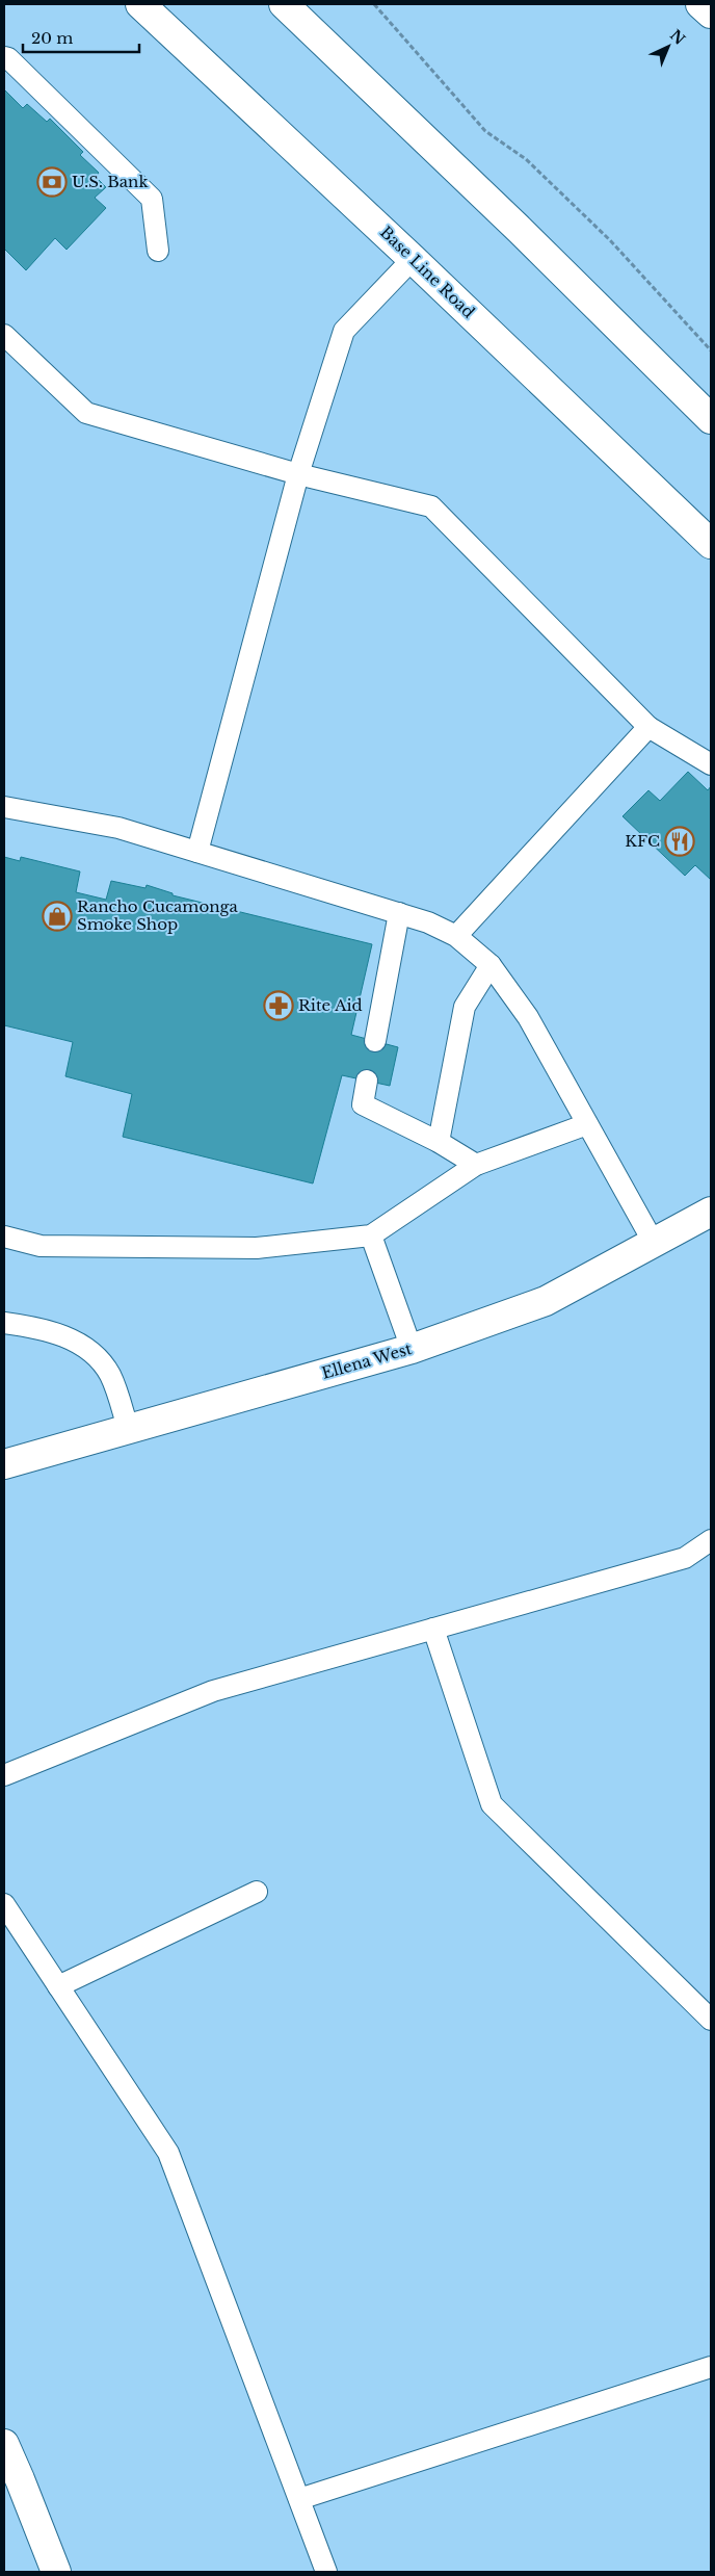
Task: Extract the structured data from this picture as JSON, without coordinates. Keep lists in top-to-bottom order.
{
  "streets": {
    "main road": ["Base Line Road", "Ellena West"]
  },
  "places": {
    "bank": ["U.S. Bank"],
    "restaurant": ["KFC"],
    "shop": ["Rancho Cucamonga Smoke Shop"],
    "pharmacy": ["Rite Aid"]
  },
  "scale_bar": "20 m",
  "north": "top right"
}
